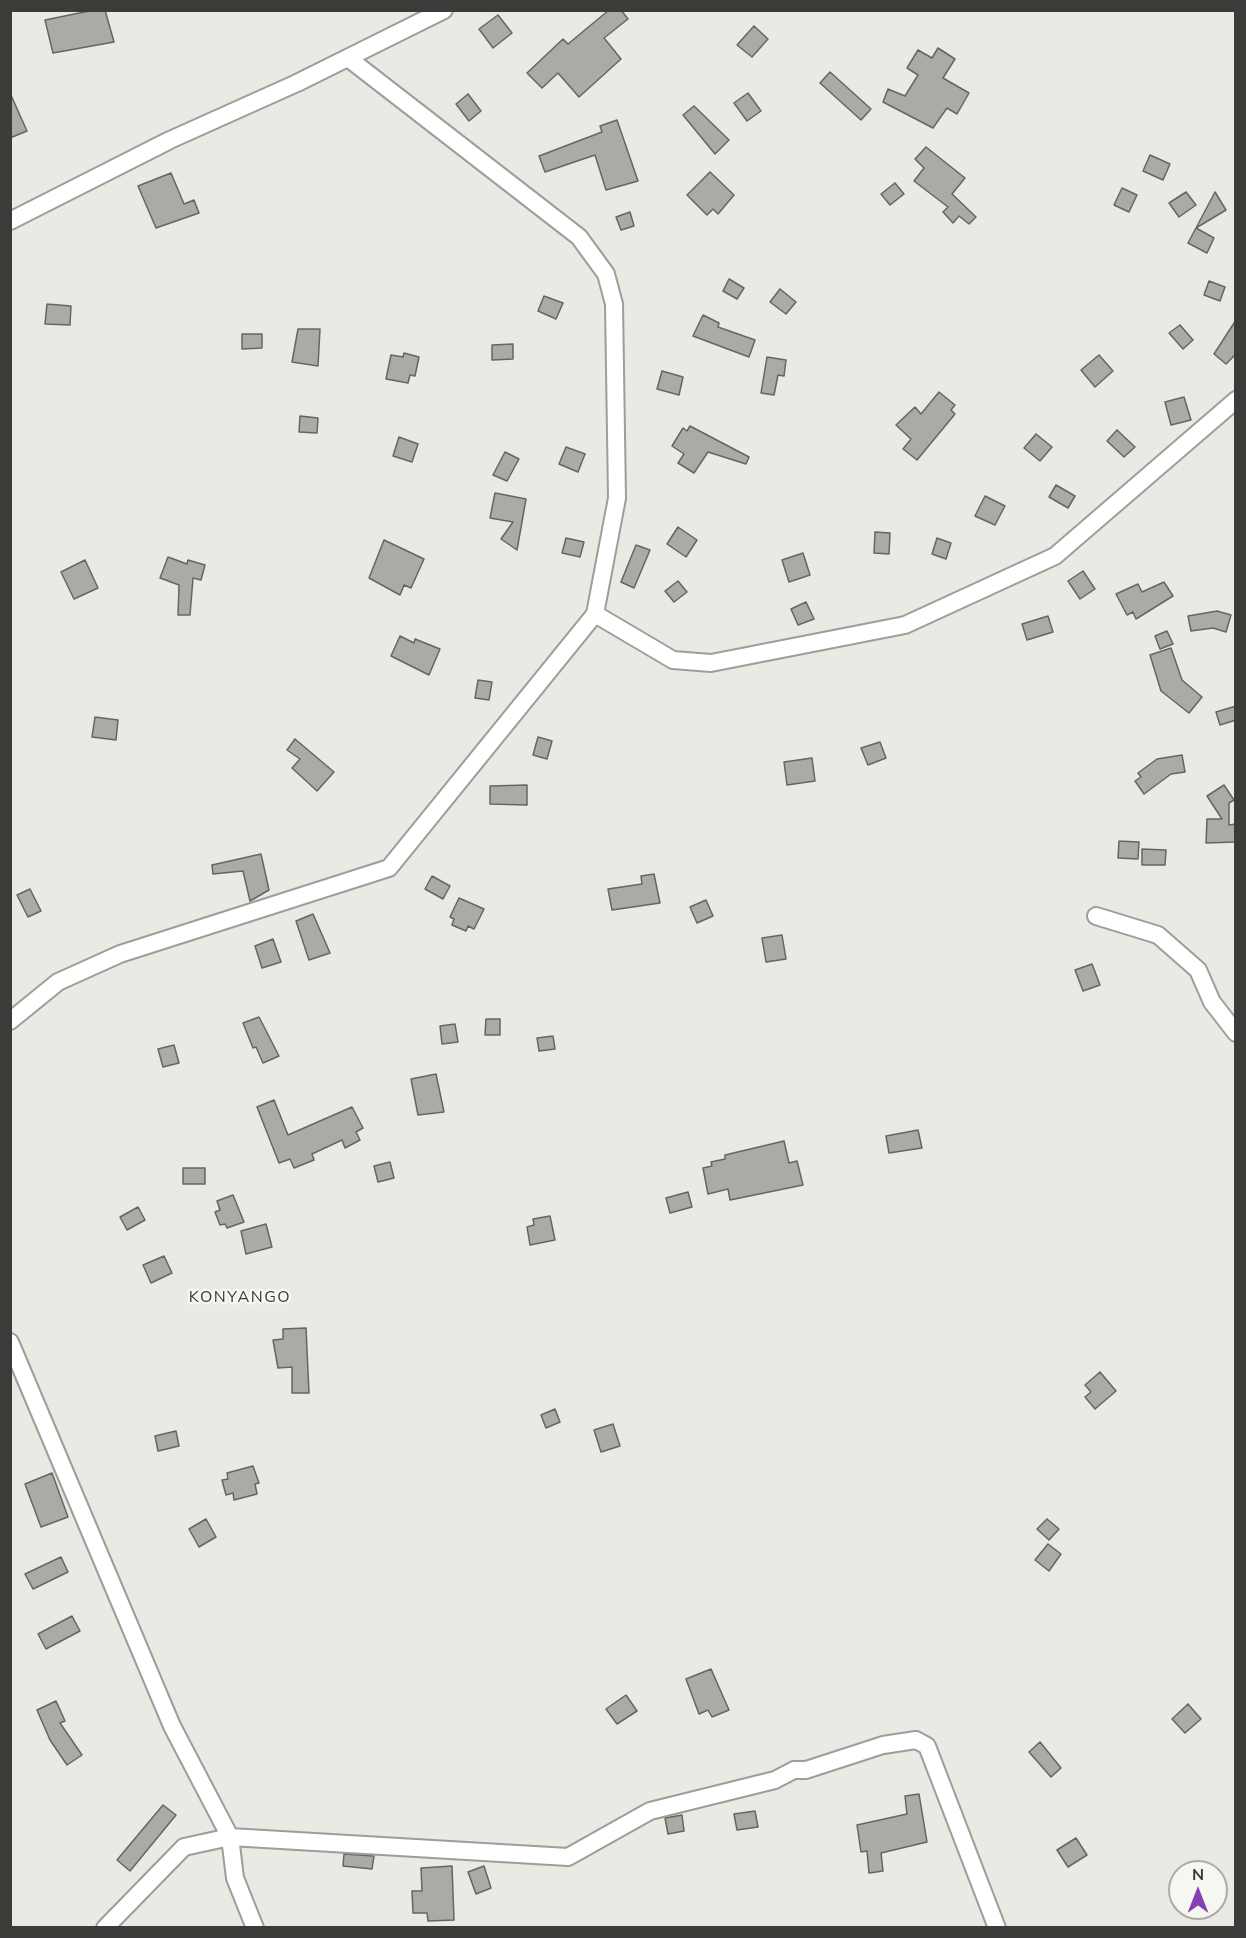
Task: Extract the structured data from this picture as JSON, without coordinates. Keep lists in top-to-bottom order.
{
  "districts": ["KONYANGO"],
  "north": "top"
}
